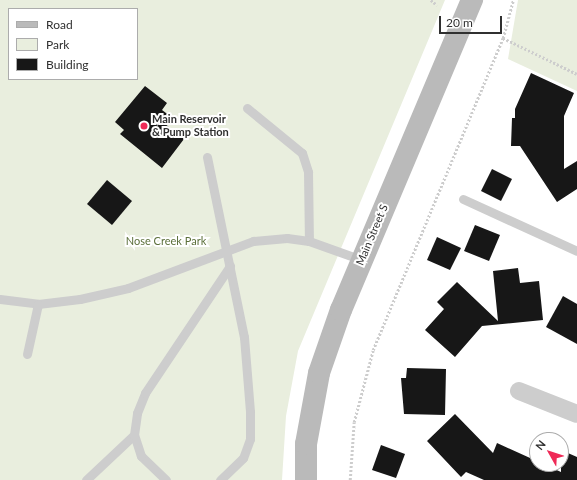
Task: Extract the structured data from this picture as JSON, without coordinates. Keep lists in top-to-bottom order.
{
  "streets": {
    "main road": ["Main Street S"]
  },
  "parks": ["Nose Creek Park"],
  "places": ["Main Reservoir & Pump Station"],
  "legend": ["Road", "Park", "Building"],
  "scale_bar": "20 m",
  "north": "top left"
}
